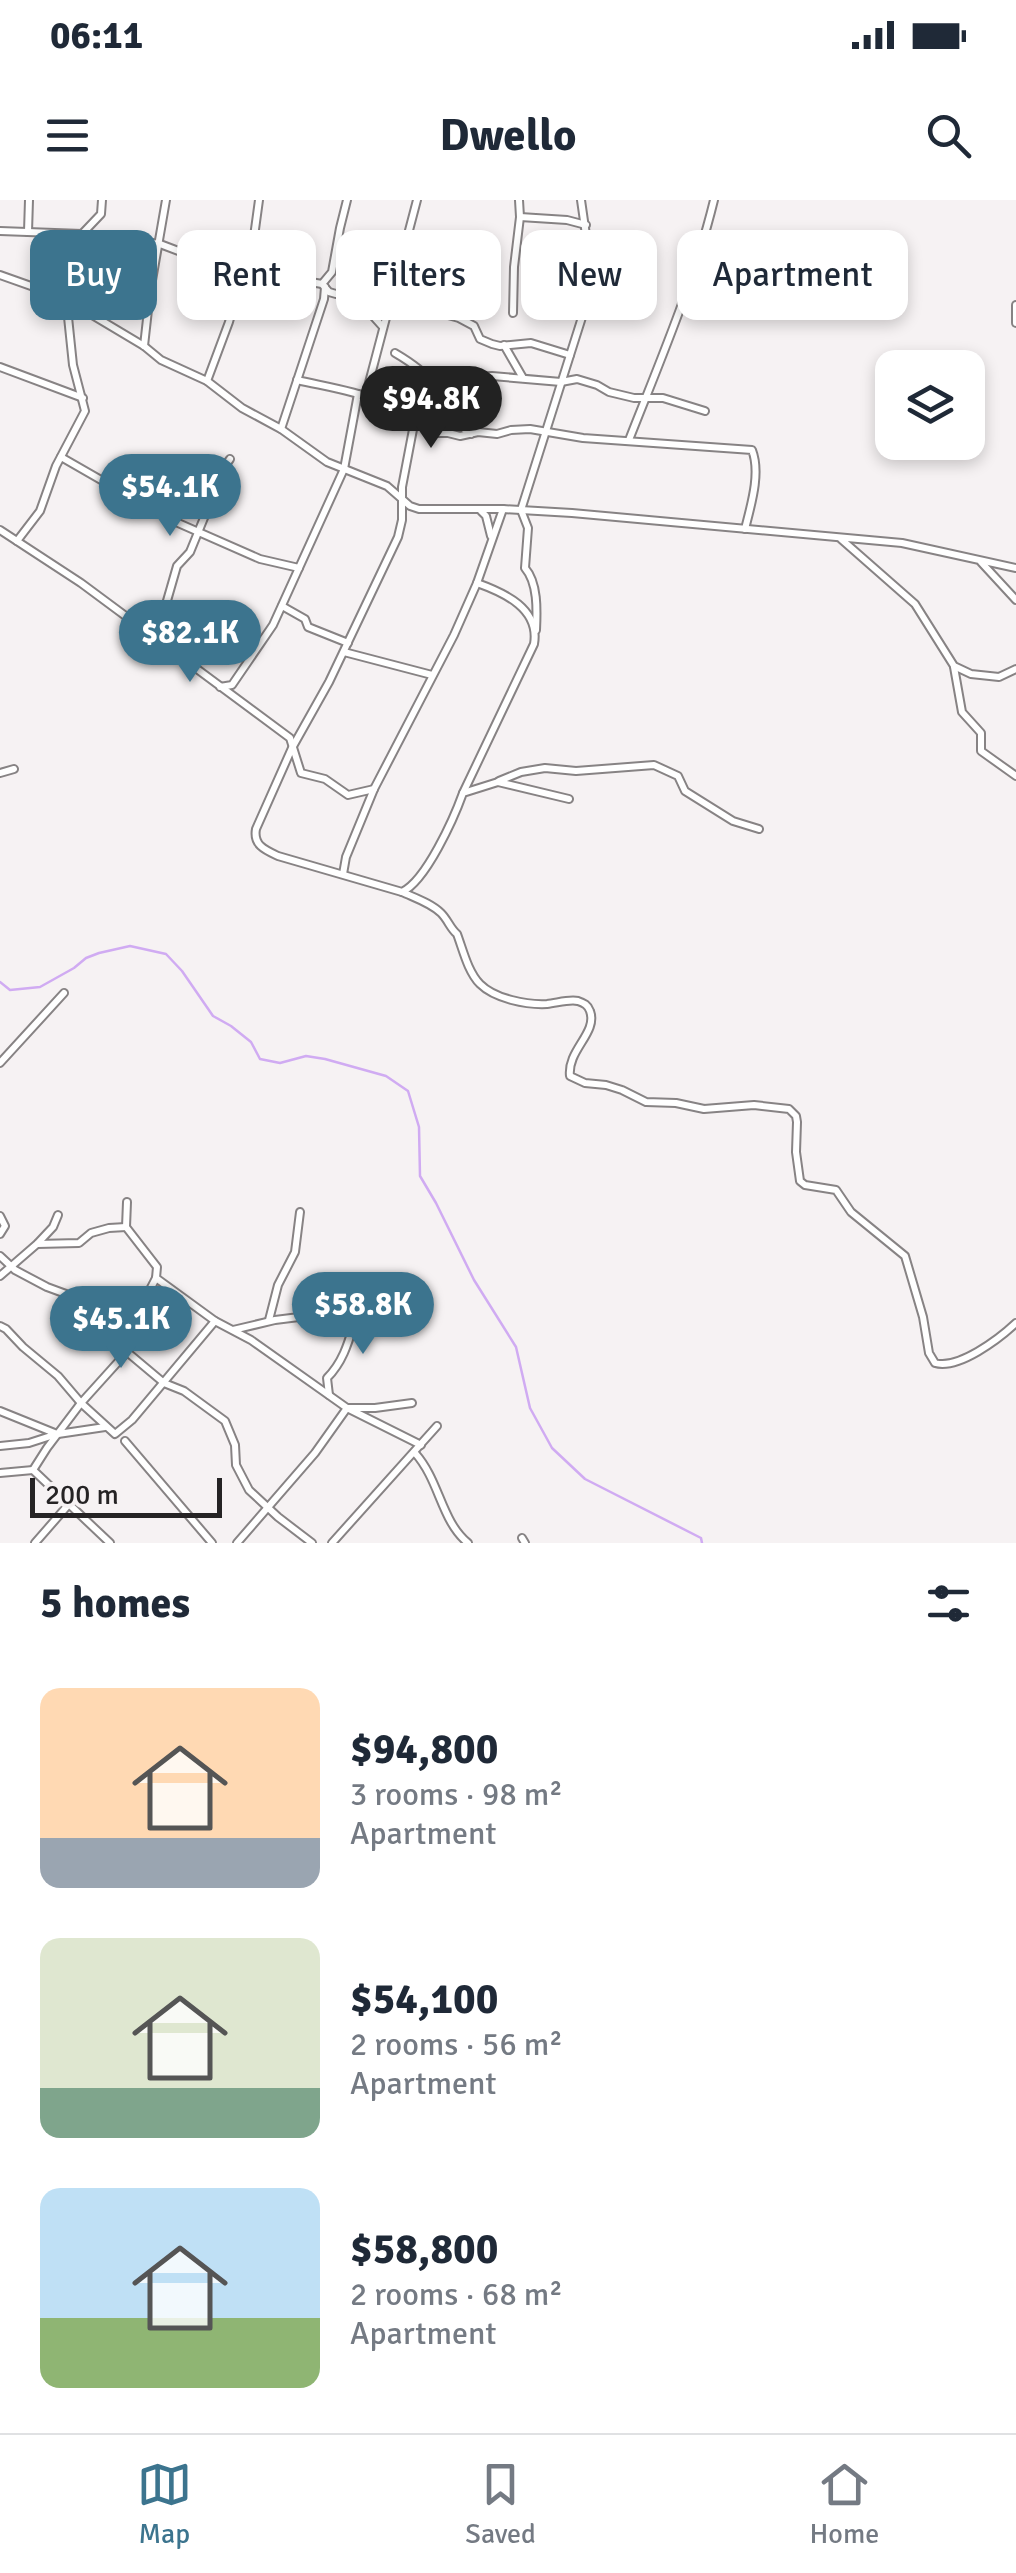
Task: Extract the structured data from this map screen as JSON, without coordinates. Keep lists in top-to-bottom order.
{
  "scale_bar": "200 m",
  "page": {
    "status": "06:11",
    "header": "Dwello",
    "chip": [
      "Buy",
      "Rent",
      "Filters",
      "New",
      "Apartment"
    ],
    "price": [
      "$94.8K",
      "$54.1K",
      "$82.1K",
      "$58.8K",
      "$45.1K"
    ],
    "scale": "200 m",
    "heading": "5 homes",
    "list": [
      {
        "name": "$94,800",
        "note": "3 rooms · 98 m² · Apartment"
      },
      {
        "name": "$54,100",
        "note": "2 rooms · 56 m² · Apartment"
      },
      {
        "name": "$58,800",
        "note": "2 rooms · 68 m² · Apartment"
      }
    ],
    "tabs": ["Map", "Saved", "Home"]
  }
}
